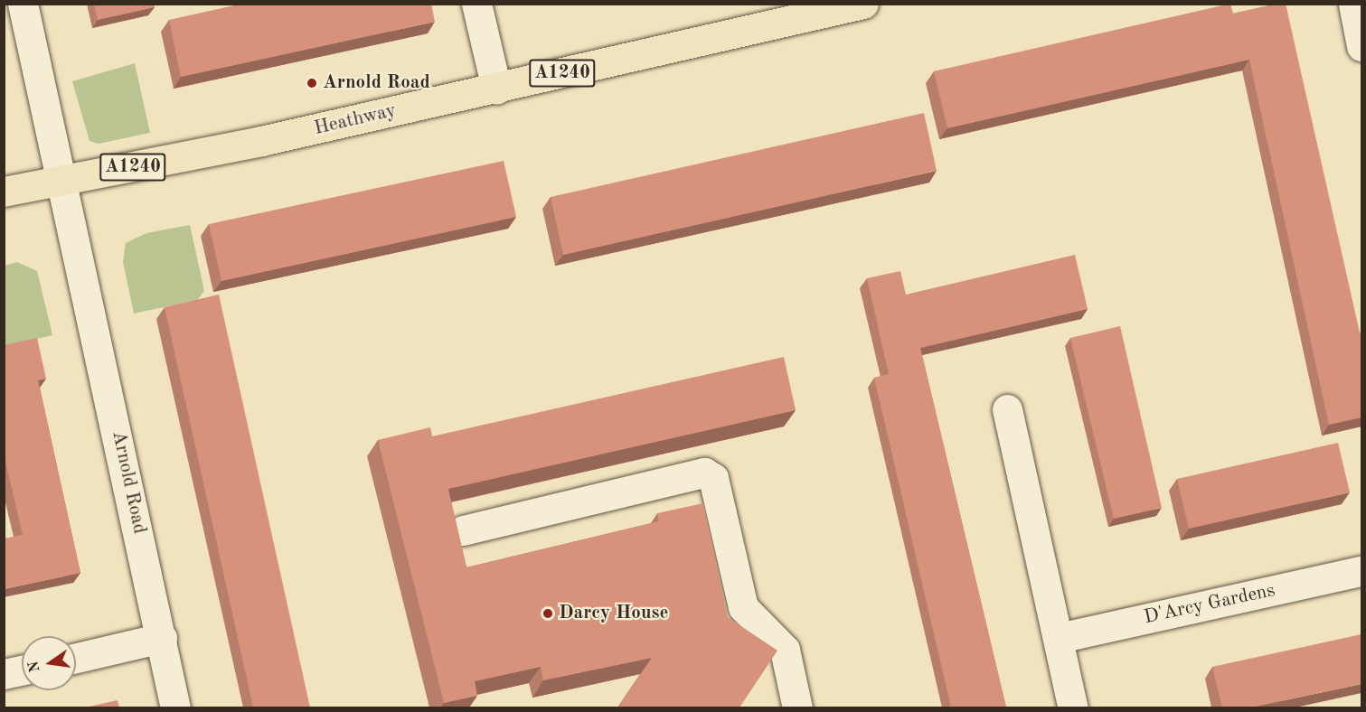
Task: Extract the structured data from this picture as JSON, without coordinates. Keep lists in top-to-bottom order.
{
  "streets": {
    "main road": ["A1240", "Heathway"],
    "street": ["Arnold Road", "D'Arcy Gardens"]
  },
  "crossings": [
    ["Heathway", "Arnold Road"]
  ],
  "places": ["Arnold Road", "Darcy House"],
  "north": "left"
}
